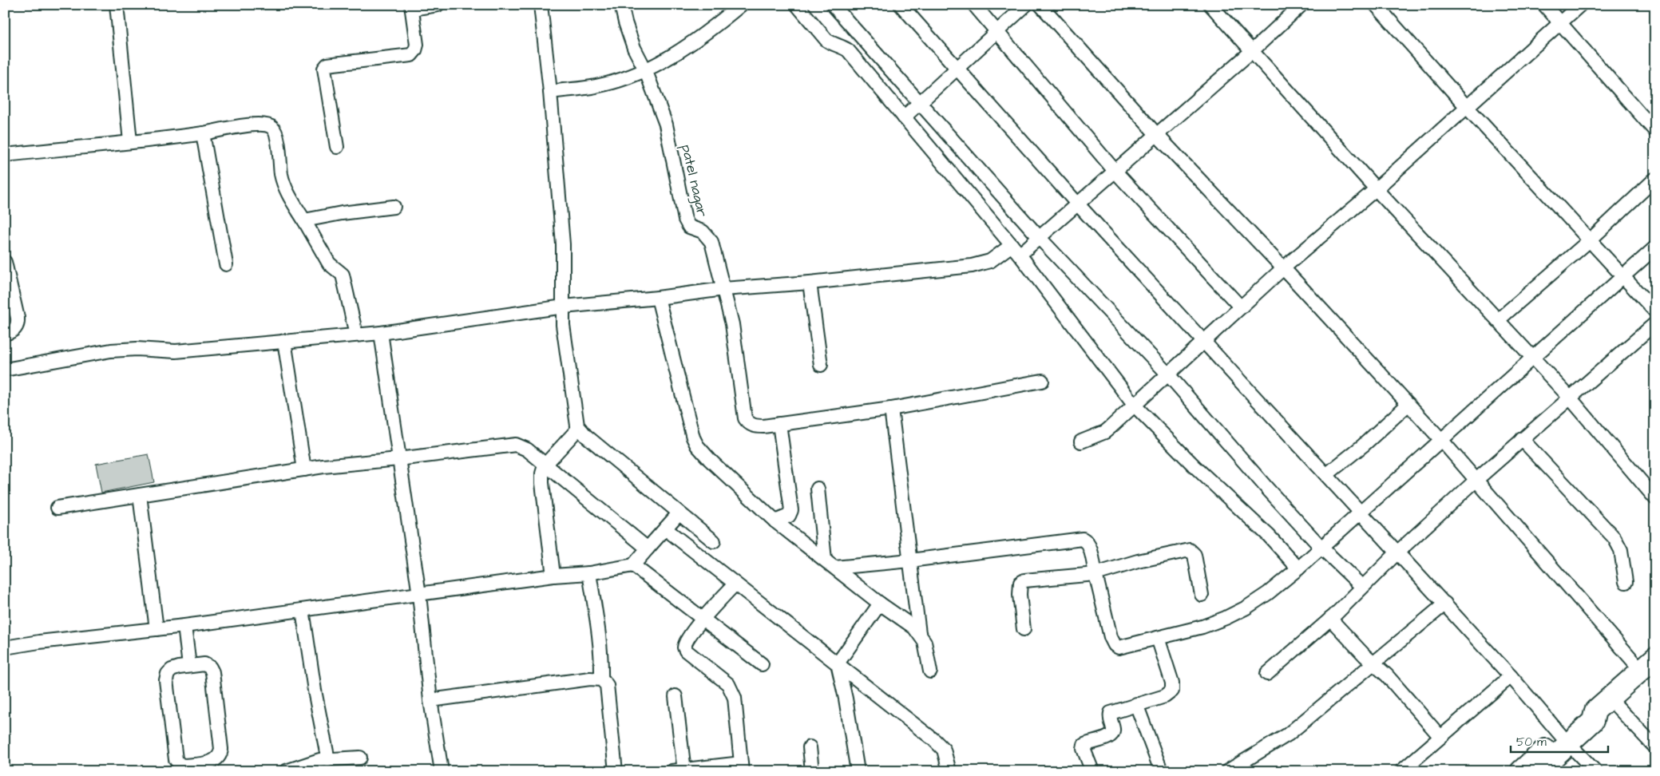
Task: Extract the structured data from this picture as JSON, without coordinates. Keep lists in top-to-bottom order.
{
  "streets": {
    "street": ["patel nagar"]
  },
  "scale_bar": "50 m"
}
